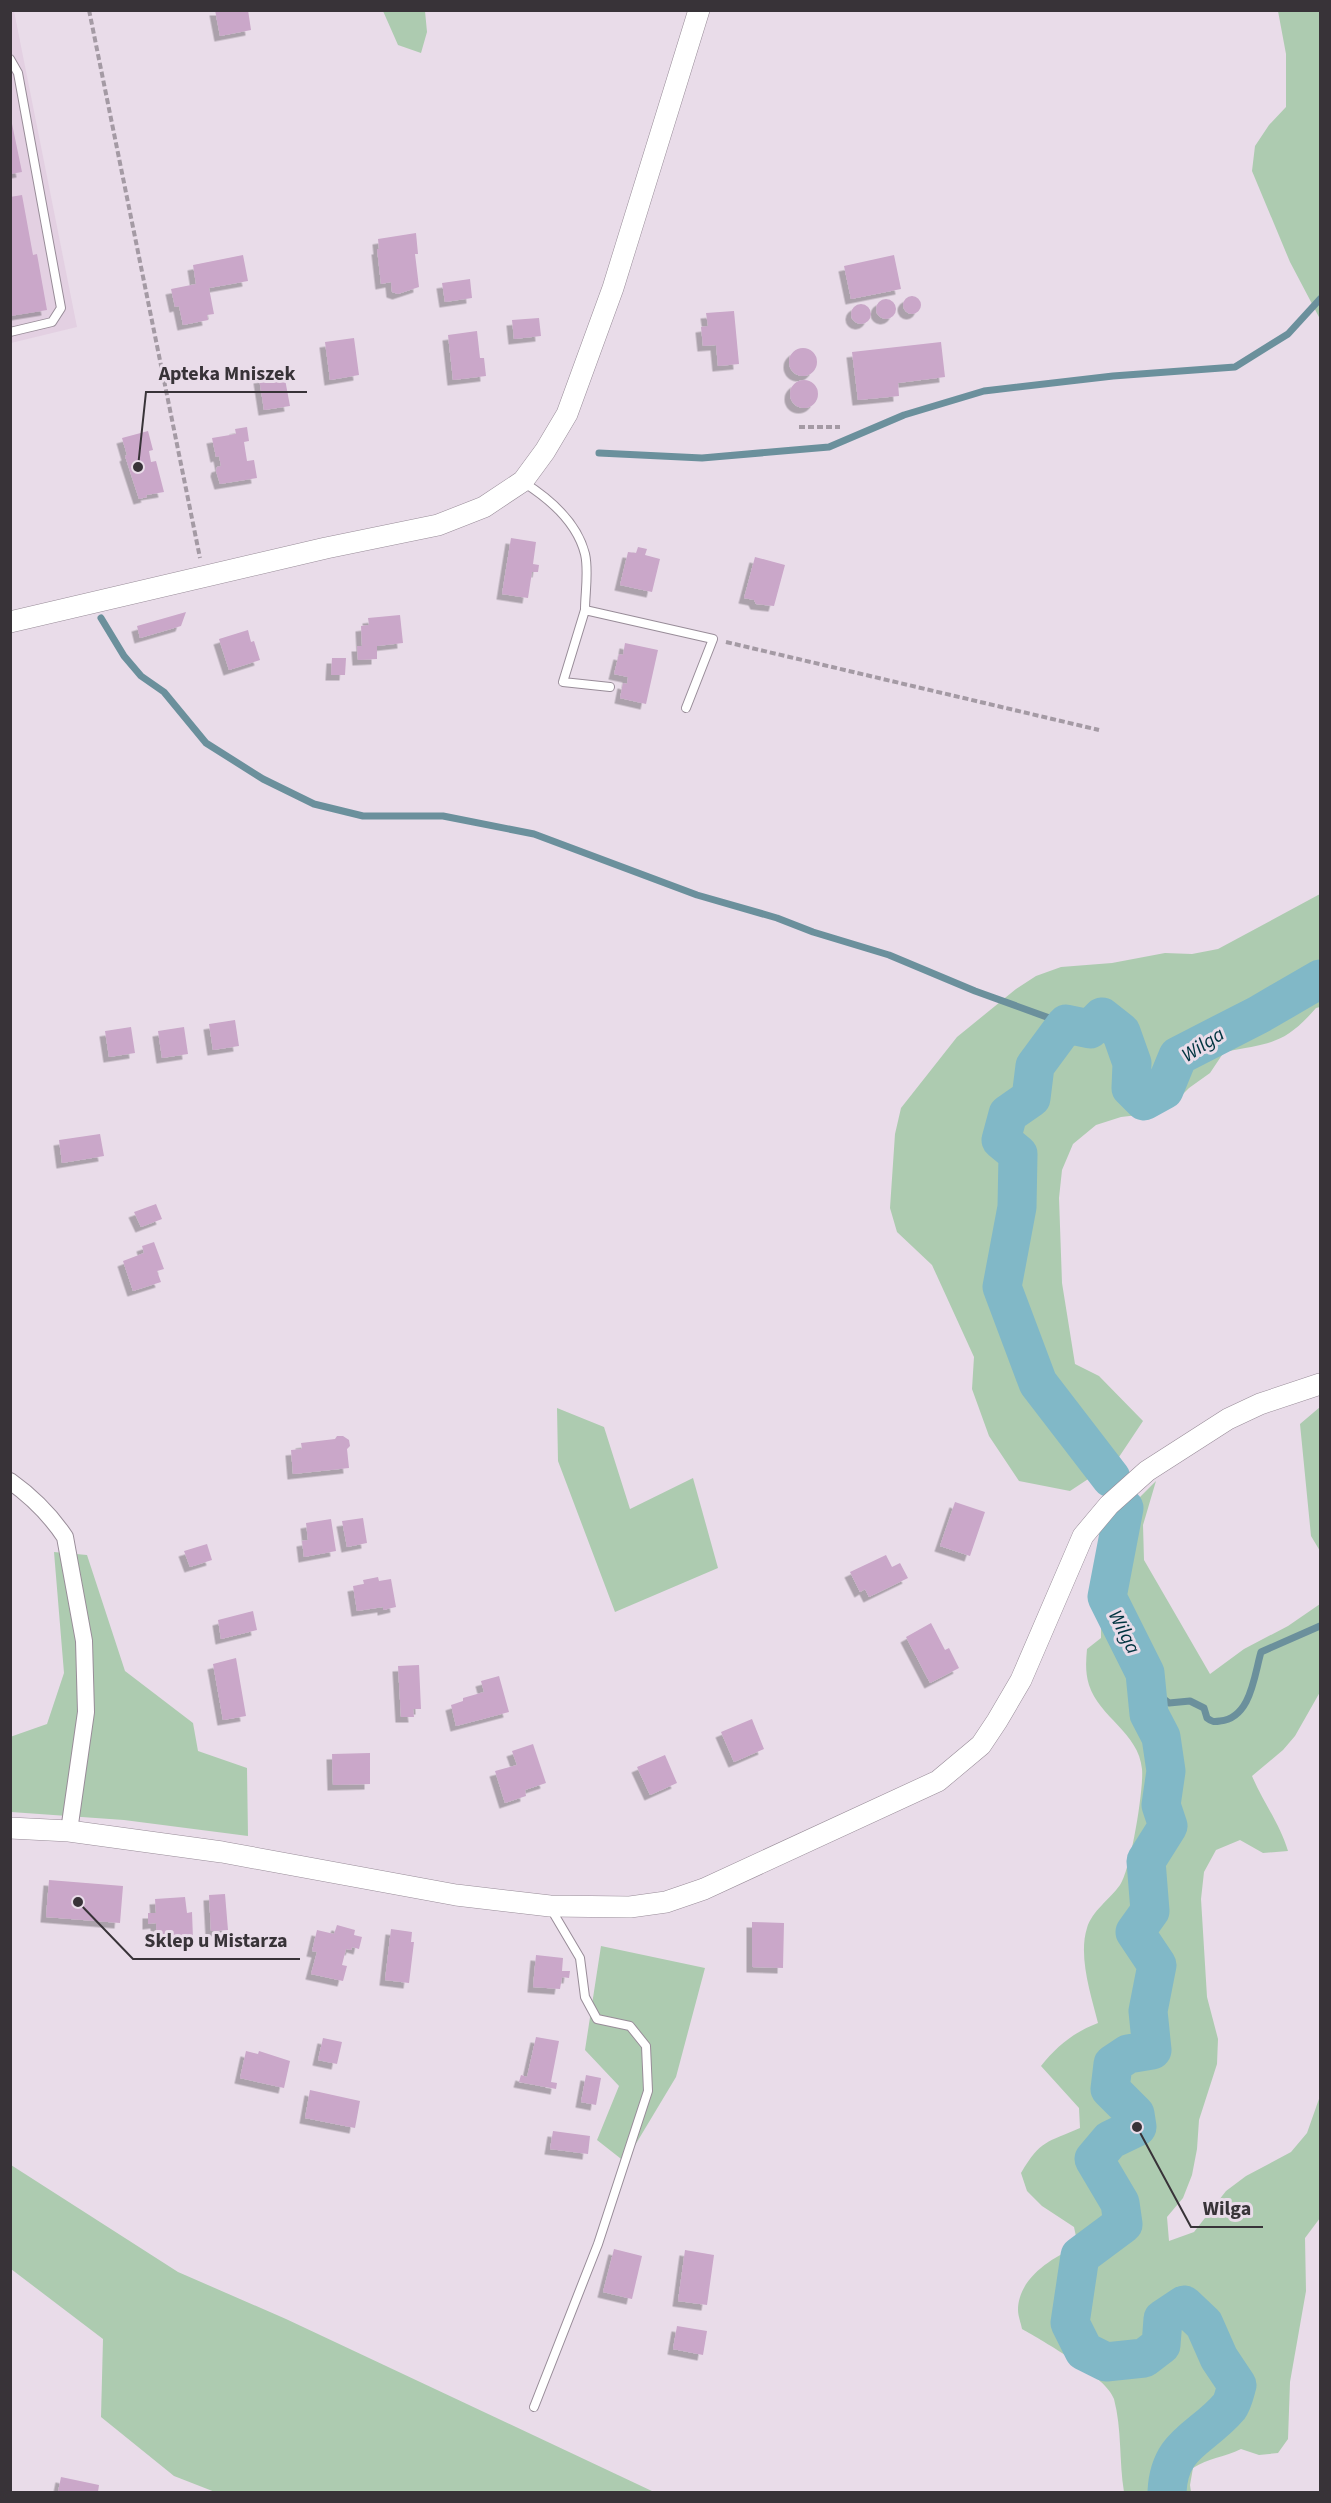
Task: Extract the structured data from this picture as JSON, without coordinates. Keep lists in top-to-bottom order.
{
  "water": ["Wilga"],
  "places": ["Apteka Mniszek", "Sklep u Mistarza", "Wilga"]
}
